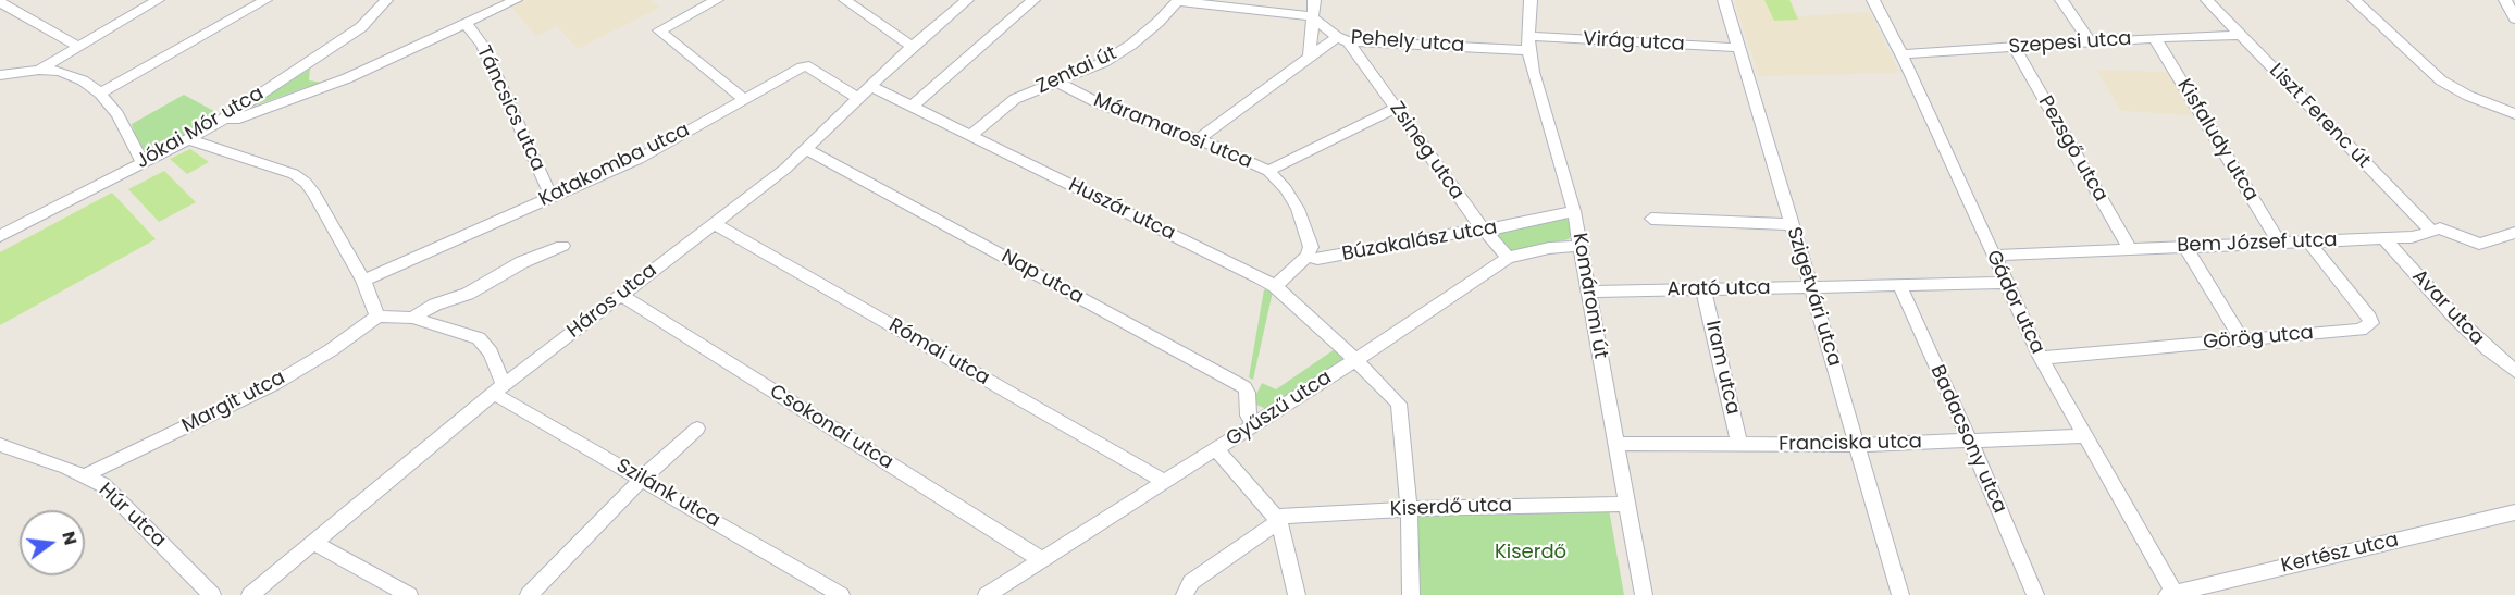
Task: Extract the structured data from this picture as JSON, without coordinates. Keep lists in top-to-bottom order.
{
  "streets": {
    "street": [
      "Pehely utca",
      "Virág utca",
      "Szepesi utca",
      "Zentai út",
      "Táncsics utca",
      "Liszt Ferenc út",
      "Jókai Mór utca",
      "Máramarosi utca",
      "Kisfaludy utca",
      "Pezsgő utca",
      "Zsineg utca",
      "Katakomba utca",
      "Huszár utca",
      "Búzakalász utca",
      "Bem József utca",
      "Nap utca",
      "Arató utca",
      "Komáromi út",
      "Szigetvári utca",
      "Háros utca",
      "Gádor utca",
      "Avar utca",
      "Görög utca",
      "Római utca",
      "Iram utca",
      "Margit utca",
      "Gyűszű utca",
      "Csokonai utca",
      "Badacsony utca",
      "Franciska utca",
      "Szilánk utca",
      "Kiserdő utca",
      "Húr utca",
      "Kertész utca"
    ]
  },
  "crossings": [
    ["Pehely utca", "Virág utca"],
    ["Pehely utca", "Zsineg utca"],
    ["Pehely utca", "Komáromi út"],
    ["Virág utca", "Komáromi út"],
    ["Virág utca", "Szigetvári utca"],
    ["Szepesi utca", "Liszt Ferenc út"],
    ["Szepesi utca", "Kisfaludy utca"],
    ["Szepesi utca", "Pezsgő utca"],
    ["Szepesi utca", "Gádor utca"],
    ["Zentai út", "Máramarosi utca"],
    ["Zentai út", "Huszár utca"],
    ["Táncsics utca", "Katakomba utca"],
    ["Liszt Ferenc út", "Bem József utca"],
    ["Máramarosi utca", "Búzakalász utca"],
    ["Kisfaludy utca", "Bem József utca"],
    ["Pezsgő utca", "Bem József utca"],
    ["Zsineg utca", "Búzakalász utca"],
    ["Zsineg utca", "Gyűszű utca"],
    ["Katakomba utca", "Háros utca"],
    ["Huszár utca", "Háros utca"],
    ["Huszár utca", "Gyűszű utca"],
    ["Huszár utca", "Kiserdő utca"],
    ["Búzakalász utca", "Komáromi út"],
    ["Bem József utca", "Gádor utca"],
    ["Bem József utca", "Avar utca"],
    ["Bem József utca", "Görög utca"],
    ["Nap utca", "Háros utca"],
    ["Nap utca", "Gyűszű utca"],
    ["Arató utca", "Komáromi út"],
    ["Arató utca", "Szigetvári utca"],
    ["Arató utca", "Gádor utca"],
    ["Arató utca", "Iram utca"],
    ["Arató utca", "Badacsony utca"],
    ["Komáromi út", "Gyűszű utca"],
    ["Komáromi út", "Franciska utca"],
    ["Komáromi út", "Kiserdő utca"],
    ["Szigetvári utca", "Franciska utca"],
    ["Háros utca", "Római utca"],
    ["Háros utca", "Csokonai utca"],
    ["Háros utca", "Szilánk utca"],
    ["Gádor utca", "Görög utca"],
    ["Gádor utca", "Franciska utca"],
    ["Gádor utca", "Kertész utca"],
    ["Római utca", "Gyűszű utca"],
    ["Iram utca", "Franciska utca"],
    ["Margit utca", "Húr utca"],
    ["Gyűszű utca", "Csokonai utca"],
    ["Badacsony utca", "Franciska utca"]
  ],
  "parks": ["Kiserdő"],
  "north": "right"
}
